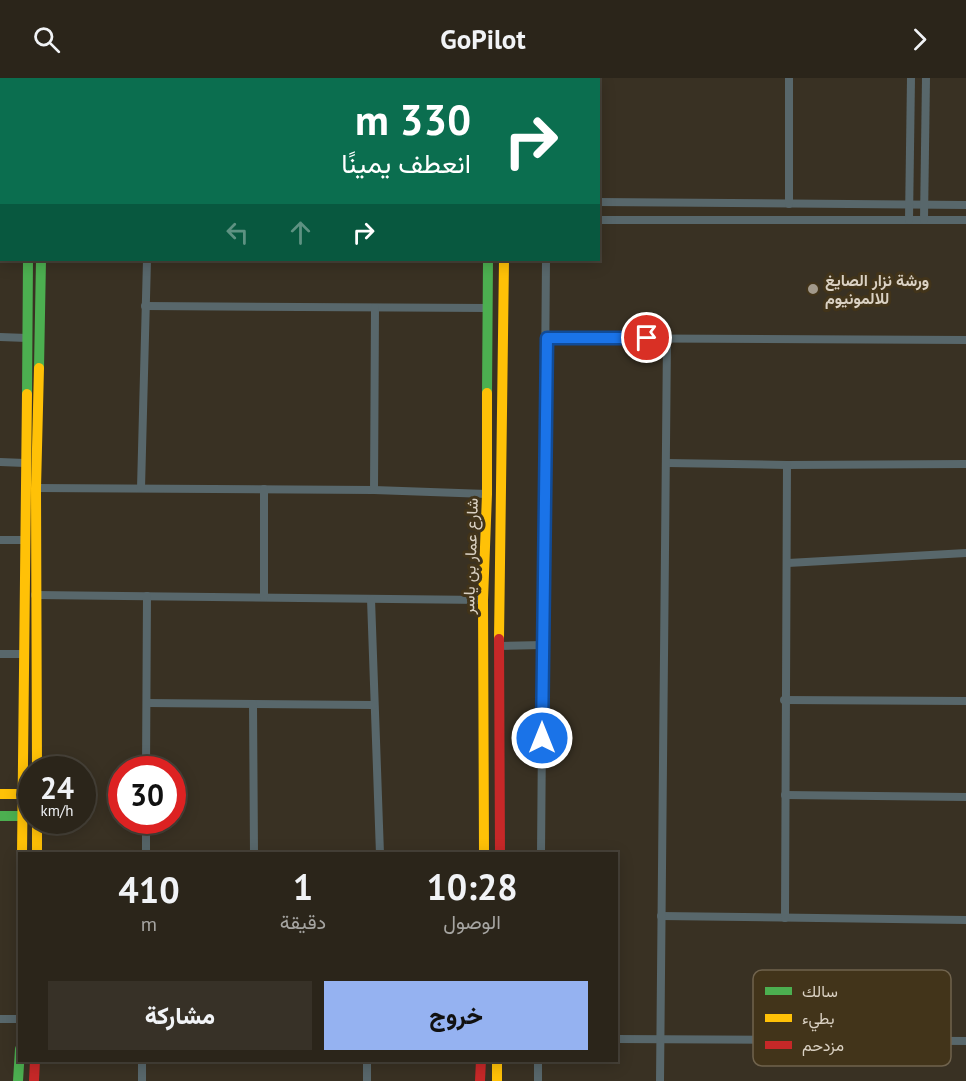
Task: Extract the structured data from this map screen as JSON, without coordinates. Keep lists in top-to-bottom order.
{
  "streets": {
    "street": ["شارع عمار بن ياسر"]
  },
  "places": ["ورشة نزار الصايغ للالمونيوم"],
  "legend": ["سالك", "بطيء", "مزدحم"],
  "page": {
    "header": "GoPilot",
    "turn": ["330 m", "انعطف يمينًا"],
    "speed": "24 km/h",
    "limit": "30",
    "eta": [
      "10:28",
      "الوصول",
      "1",
      "دقيقة",
      "410",
      "m"
    ],
    "buttons": ["خروج", "مشاركة"]
  }
}
